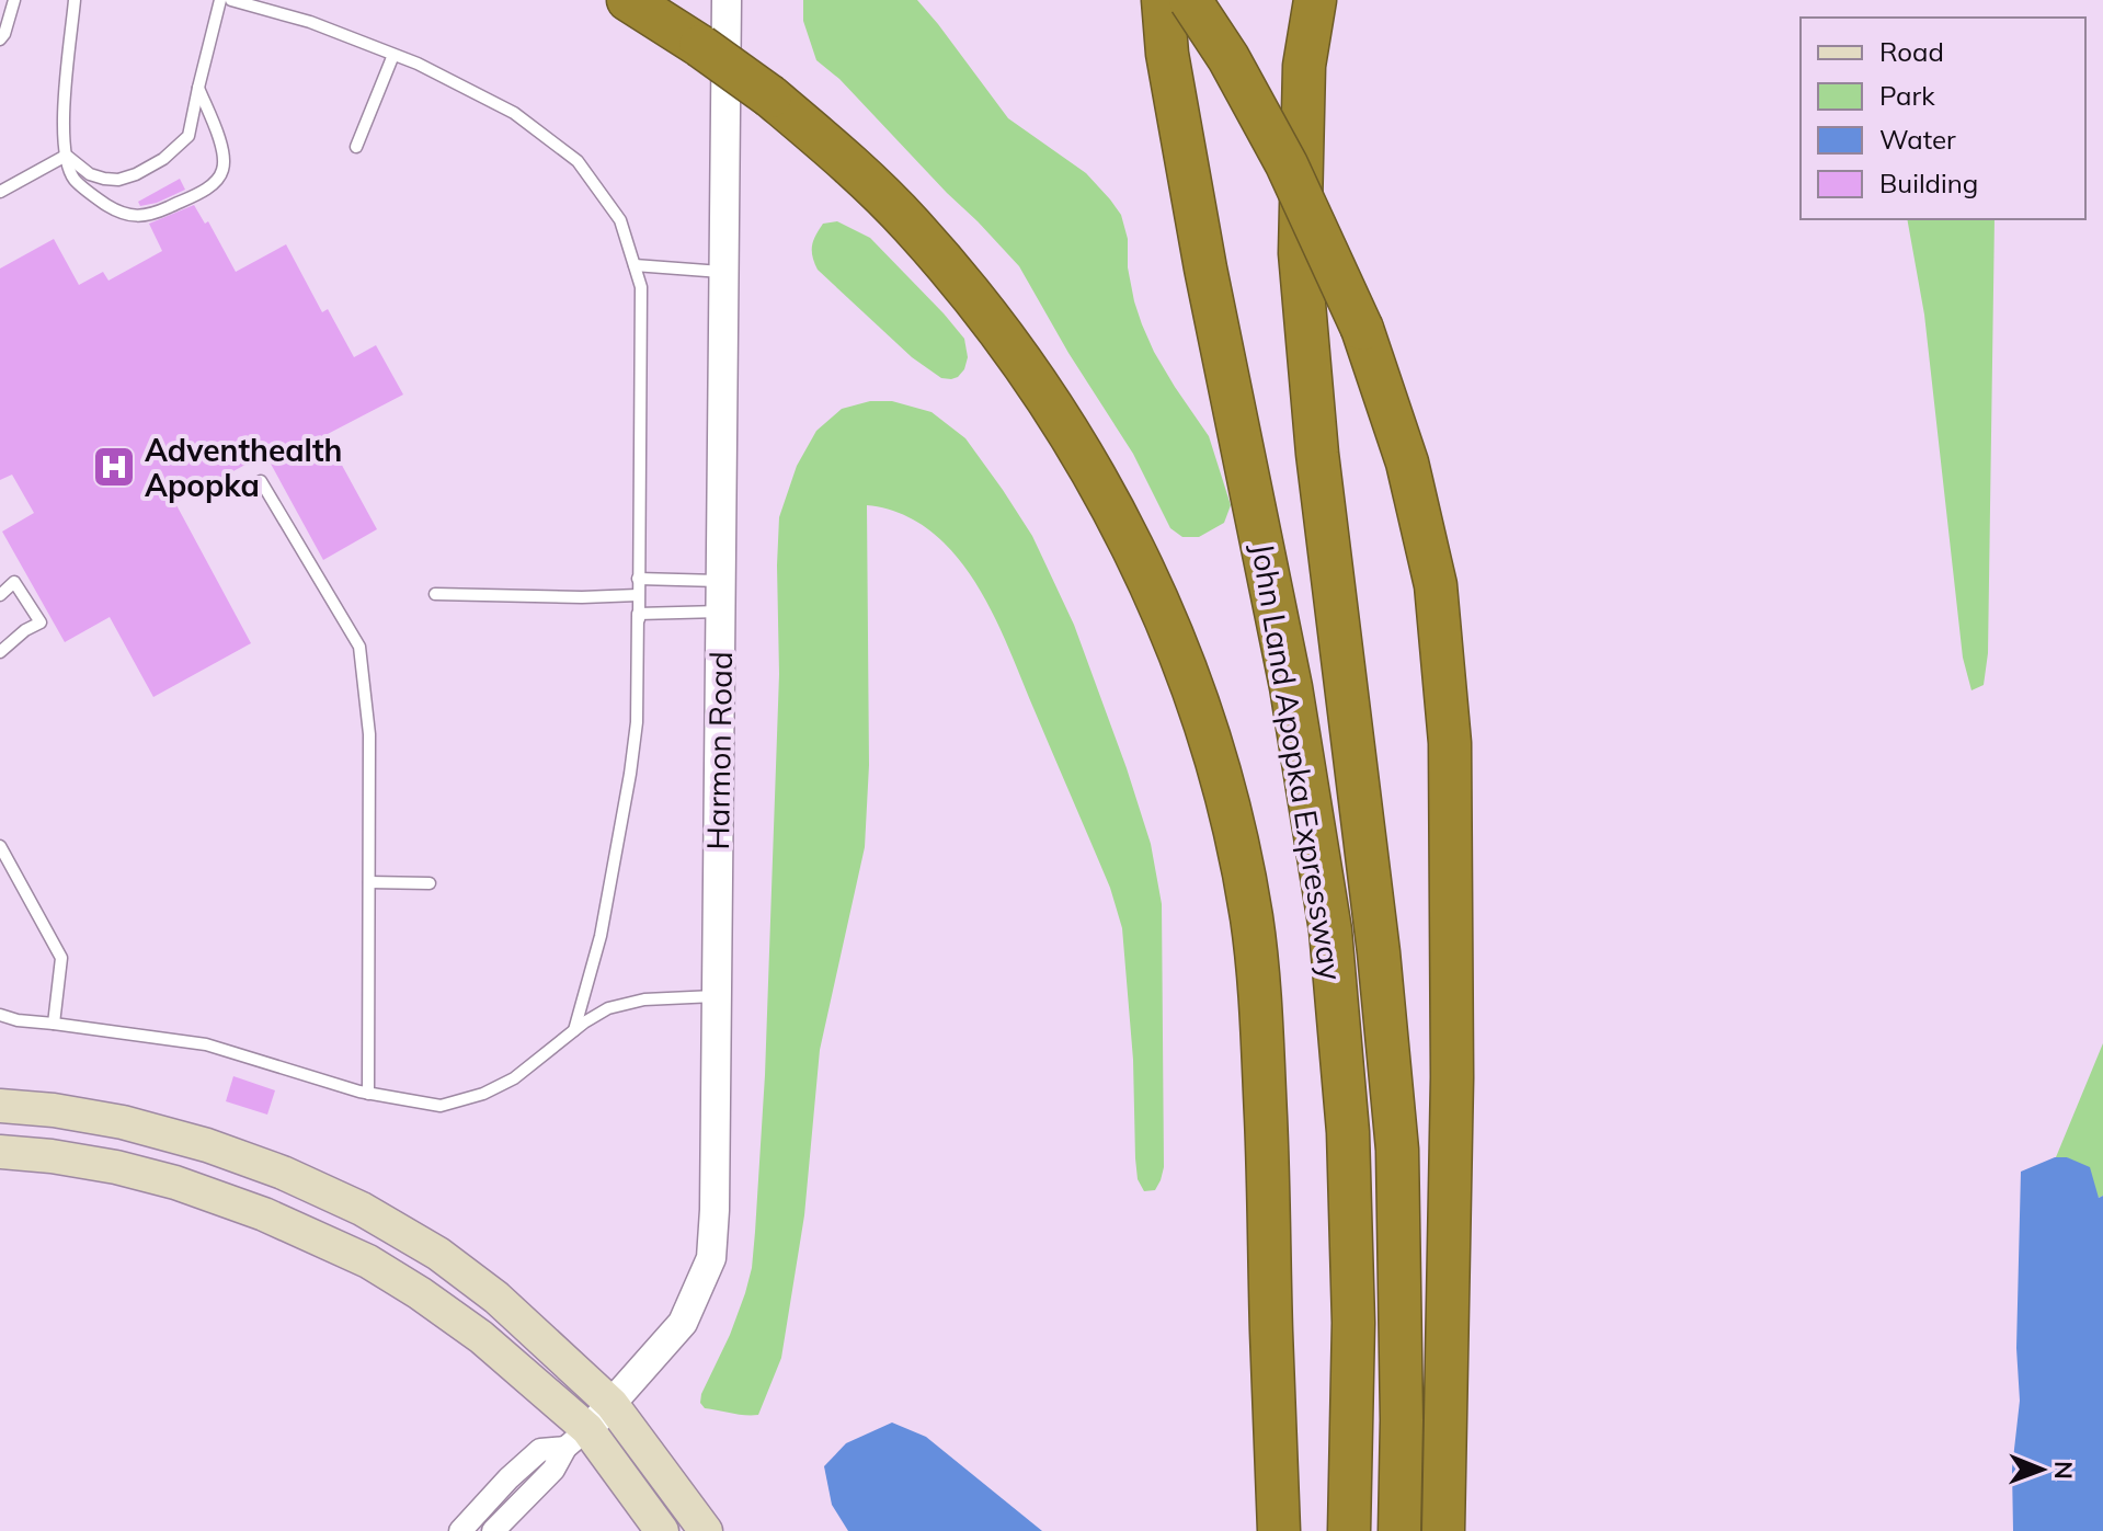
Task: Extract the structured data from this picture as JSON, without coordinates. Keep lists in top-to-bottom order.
{
  "streets": {
    "highway": ["John Land Apopka Expressway"],
    "street": ["Harmon Road"]
  },
  "places": {
    "hospital": ["Adventhealth Apopka"]
  },
  "legend": [
    "Road",
    "Park",
    "Water",
    "Building"
  ],
  "north": "right"
}
